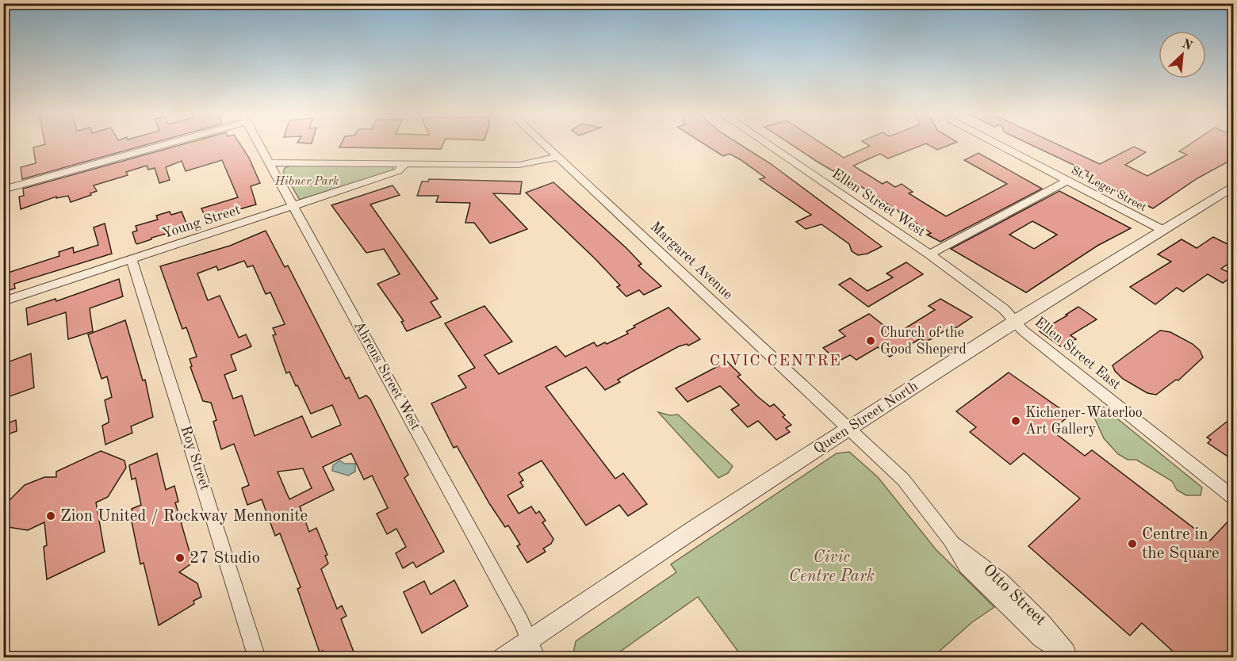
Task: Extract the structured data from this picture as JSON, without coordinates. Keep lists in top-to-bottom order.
{
  "streets": {
    "street": [
      "St. Leger Street",
      "Ellen Street West",
      "Young Street",
      "Margaret Avenue",
      "Ellen Street East",
      "Ahrens Street West",
      "Queen Street North",
      "Roy Street",
      "Otto Street"
    ]
  },
  "crossings": [
    ["St. Leger Street", "Queen Street North"],
    ["Ellen Street West", "Ellen Street East"],
    ["Ellen Street West", "Queen Street North"],
    ["Young Street", "Ahrens Street West"],
    ["Young Street", "Roy Street"],
    ["Margaret Avenue", "Queen Street North"],
    ["Margaret Avenue", "Otto Street"],
    ["Ellen Street East", "Queen Street North"],
    ["Ahrens Street West", "Queen Street North"],
    ["Queen Street North", "Otto Street"]
  ],
  "districts": ["CIVIC CENTRE"],
  "parks": ["Hibner Park", "Civic Centre Park"],
  "places": [
    "Church of the Good Sheperd",
    "Kichener-Waterloo Art Gallery",
    "Zion United / Rockway Mennonite",
    "Centre in the Square",
    "27 Studio"
  ],
  "north": "top right"
}
